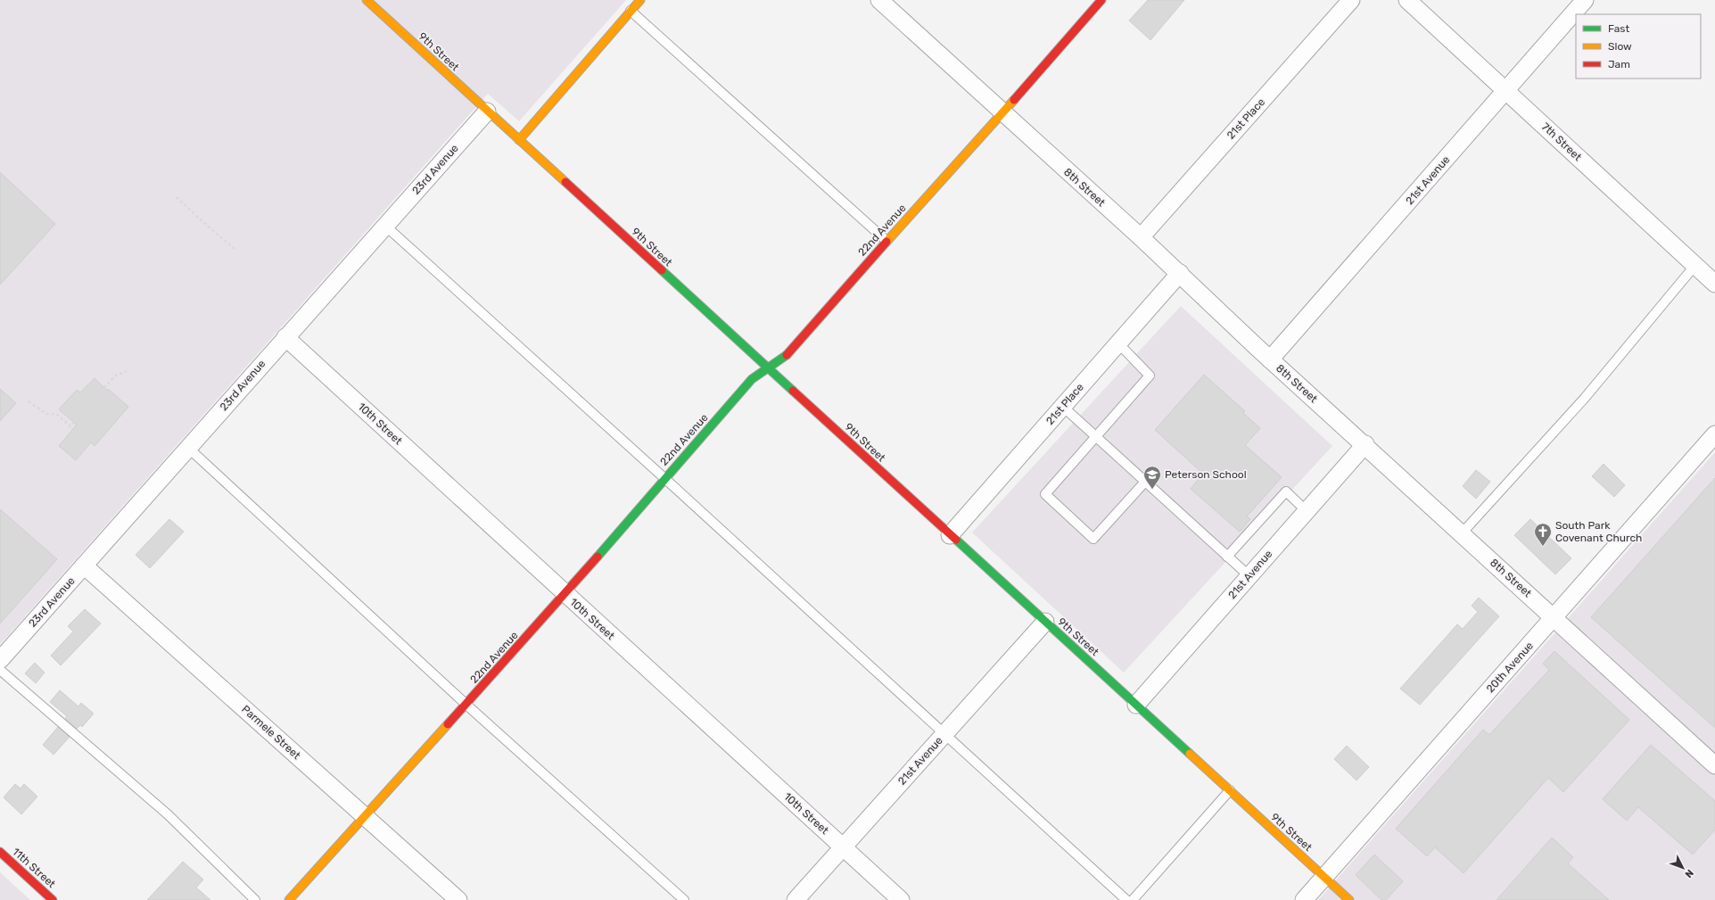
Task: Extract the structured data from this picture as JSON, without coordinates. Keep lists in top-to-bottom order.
{
  "streets": {
    "street": [
      "9th Street",
      "21st Place",
      "7th Street",
      "23rd Avenue",
      "21st Avenue",
      "8th Street",
      "22nd Avenue",
      "10th Street",
      "20th Avenue",
      "Parmele Street",
      "11th Street"
    ]
  },
  "crossings": [
    ["9th Street", "21st Place"],
    ["9th Street", "23rd Avenue"],
    ["9th Street", "21st Avenue"],
    ["9th Street", "22nd Avenue"],
    ["9th Street", "20th Avenue"],
    ["21st Place", "8th Street"],
    ["7th Street", "21st Avenue"],
    ["23rd Avenue", "10th Street"],
    ["23rd Avenue", "Parmele Street"],
    ["21st Avenue", "8th Street"],
    ["21st Avenue", "10th Street"],
    ["8th Street", "22nd Avenue"],
    ["8th Street", "20th Avenue"],
    ["22nd Avenue", "10th Street"],
    ["22nd Avenue", "Parmele Street"]
  ],
  "places": {
    "school or university": ["Peterson School"],
    "church": ["South Park Covenant Church"]
  },
  "legend": ["Fast", "Slow", "Jam"],
  "north": "bottom right"
}
